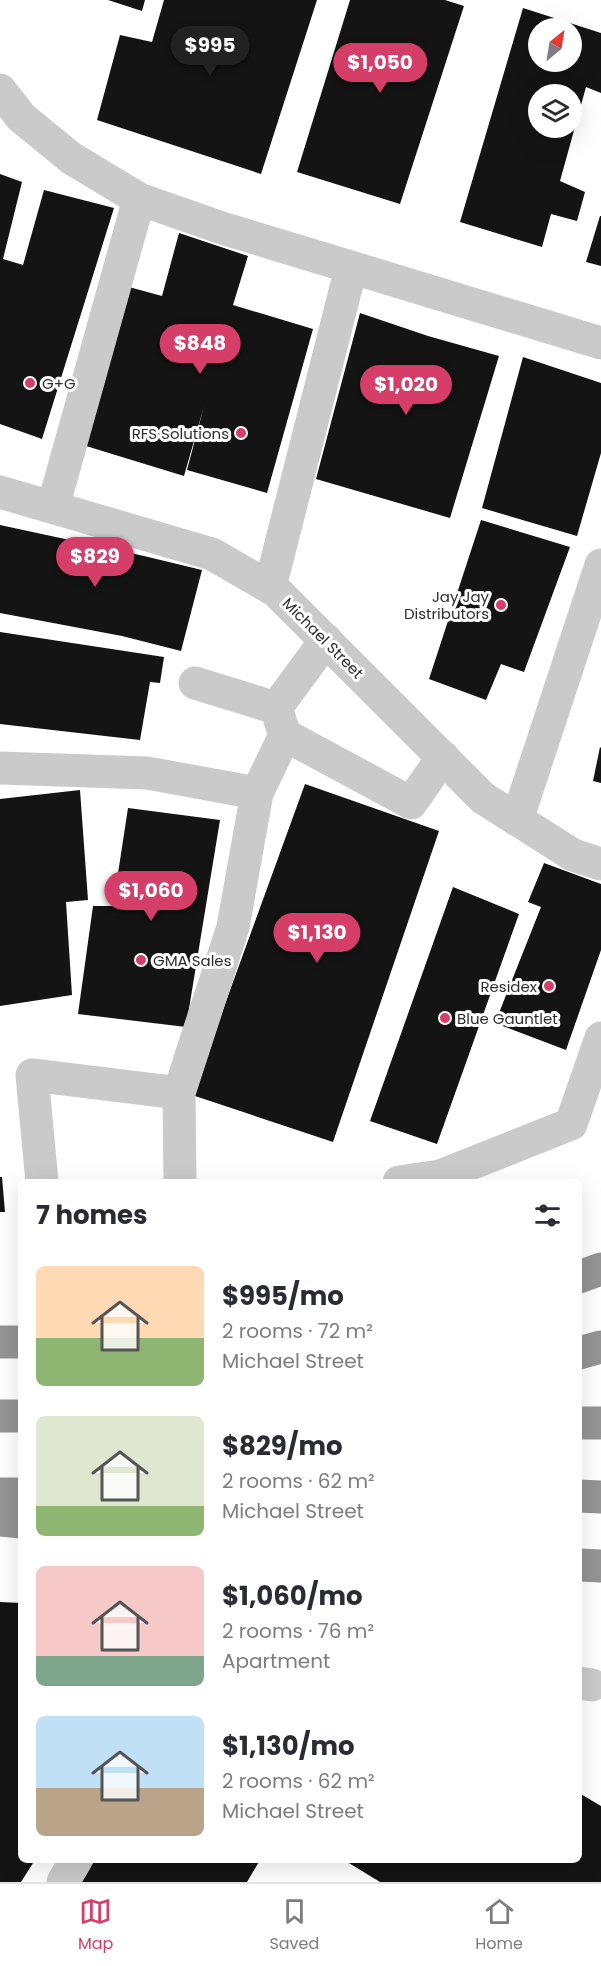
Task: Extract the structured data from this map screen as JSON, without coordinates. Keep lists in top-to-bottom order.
{
  "streets": {
    "street": ["Michael Street"]
  },
  "places": [
    "G+G",
    "RFS Solutions",
    "Jay Jay Distributors",
    "GMA Sales",
    "Residex",
    "Blue Gauntlet"
  ],
  "north": "top right",
  "page": {
    "price": [
      "$995",
      "$1,050",
      "$848",
      "$1,020",
      "$829",
      "$1,060",
      "$1,130"
    ],
    "heading": "7 homes",
    "list": [
      {
        "name": "$995/mo",
        "note": "2 rooms · 72 m² · Michael Street"
      },
      {
        "name": "$829/mo",
        "note": "2 rooms · 62 m² · Michael Street"
      },
      {
        "name": "$1,060/mo",
        "note": "2 rooms · 76 m² · Apartment"
      },
      {
        "name": "$1,130/mo",
        "note": "2 rooms · 62 m² · Michael Street"
      }
    ],
    "tabs": ["Map", "Saved", "Home"]
  }
}
